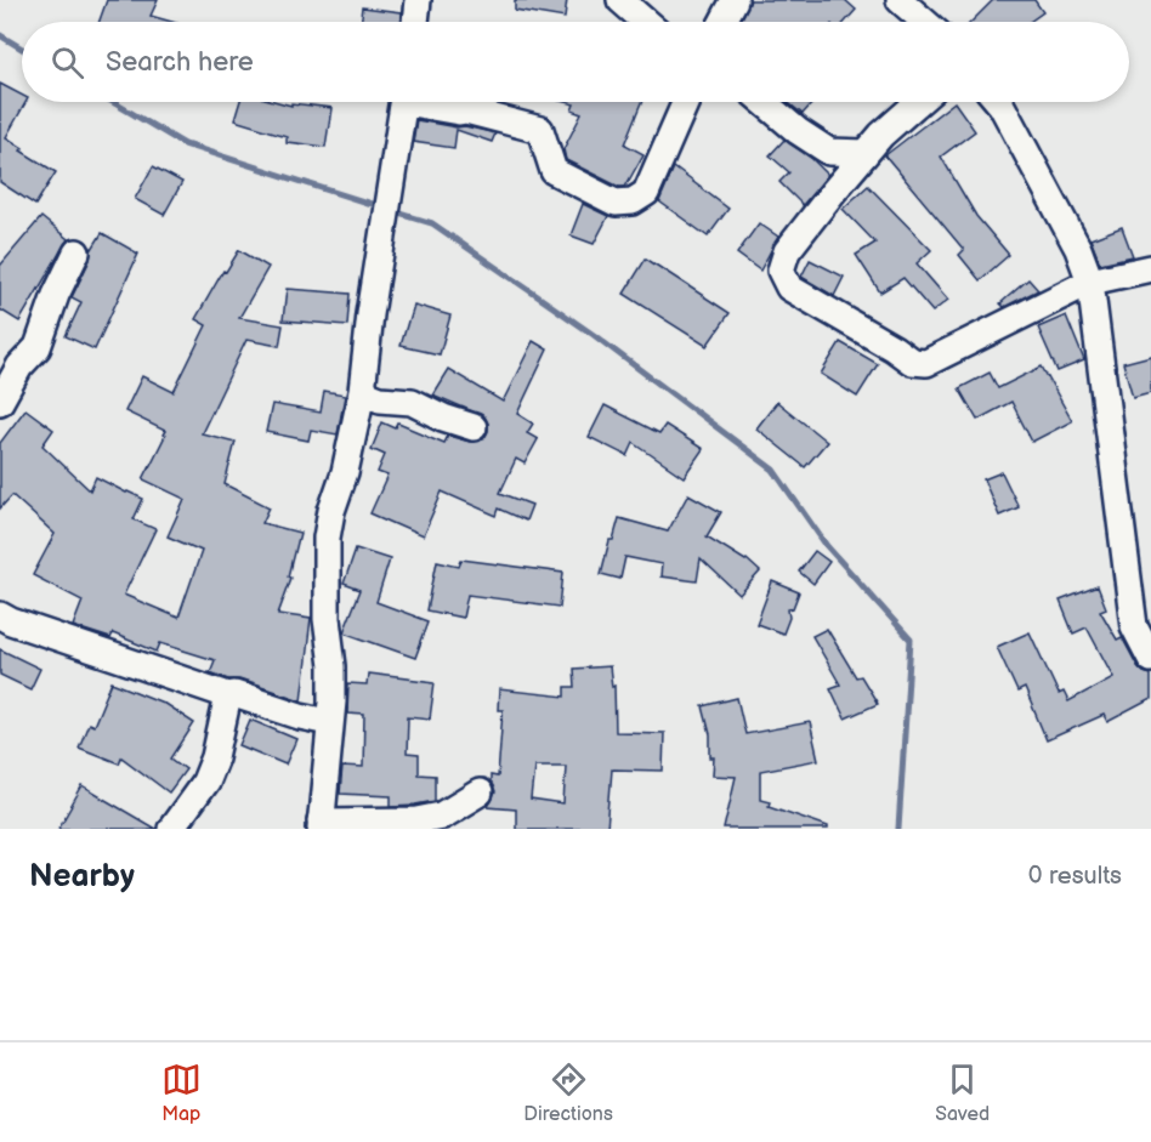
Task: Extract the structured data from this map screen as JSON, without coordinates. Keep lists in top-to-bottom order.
{
  "page": {
    "search": "Search here",
    "heading": ["Nearby", "0 results"],
    "nav": ["Map", "Directions", "Saved"]
  }
}
